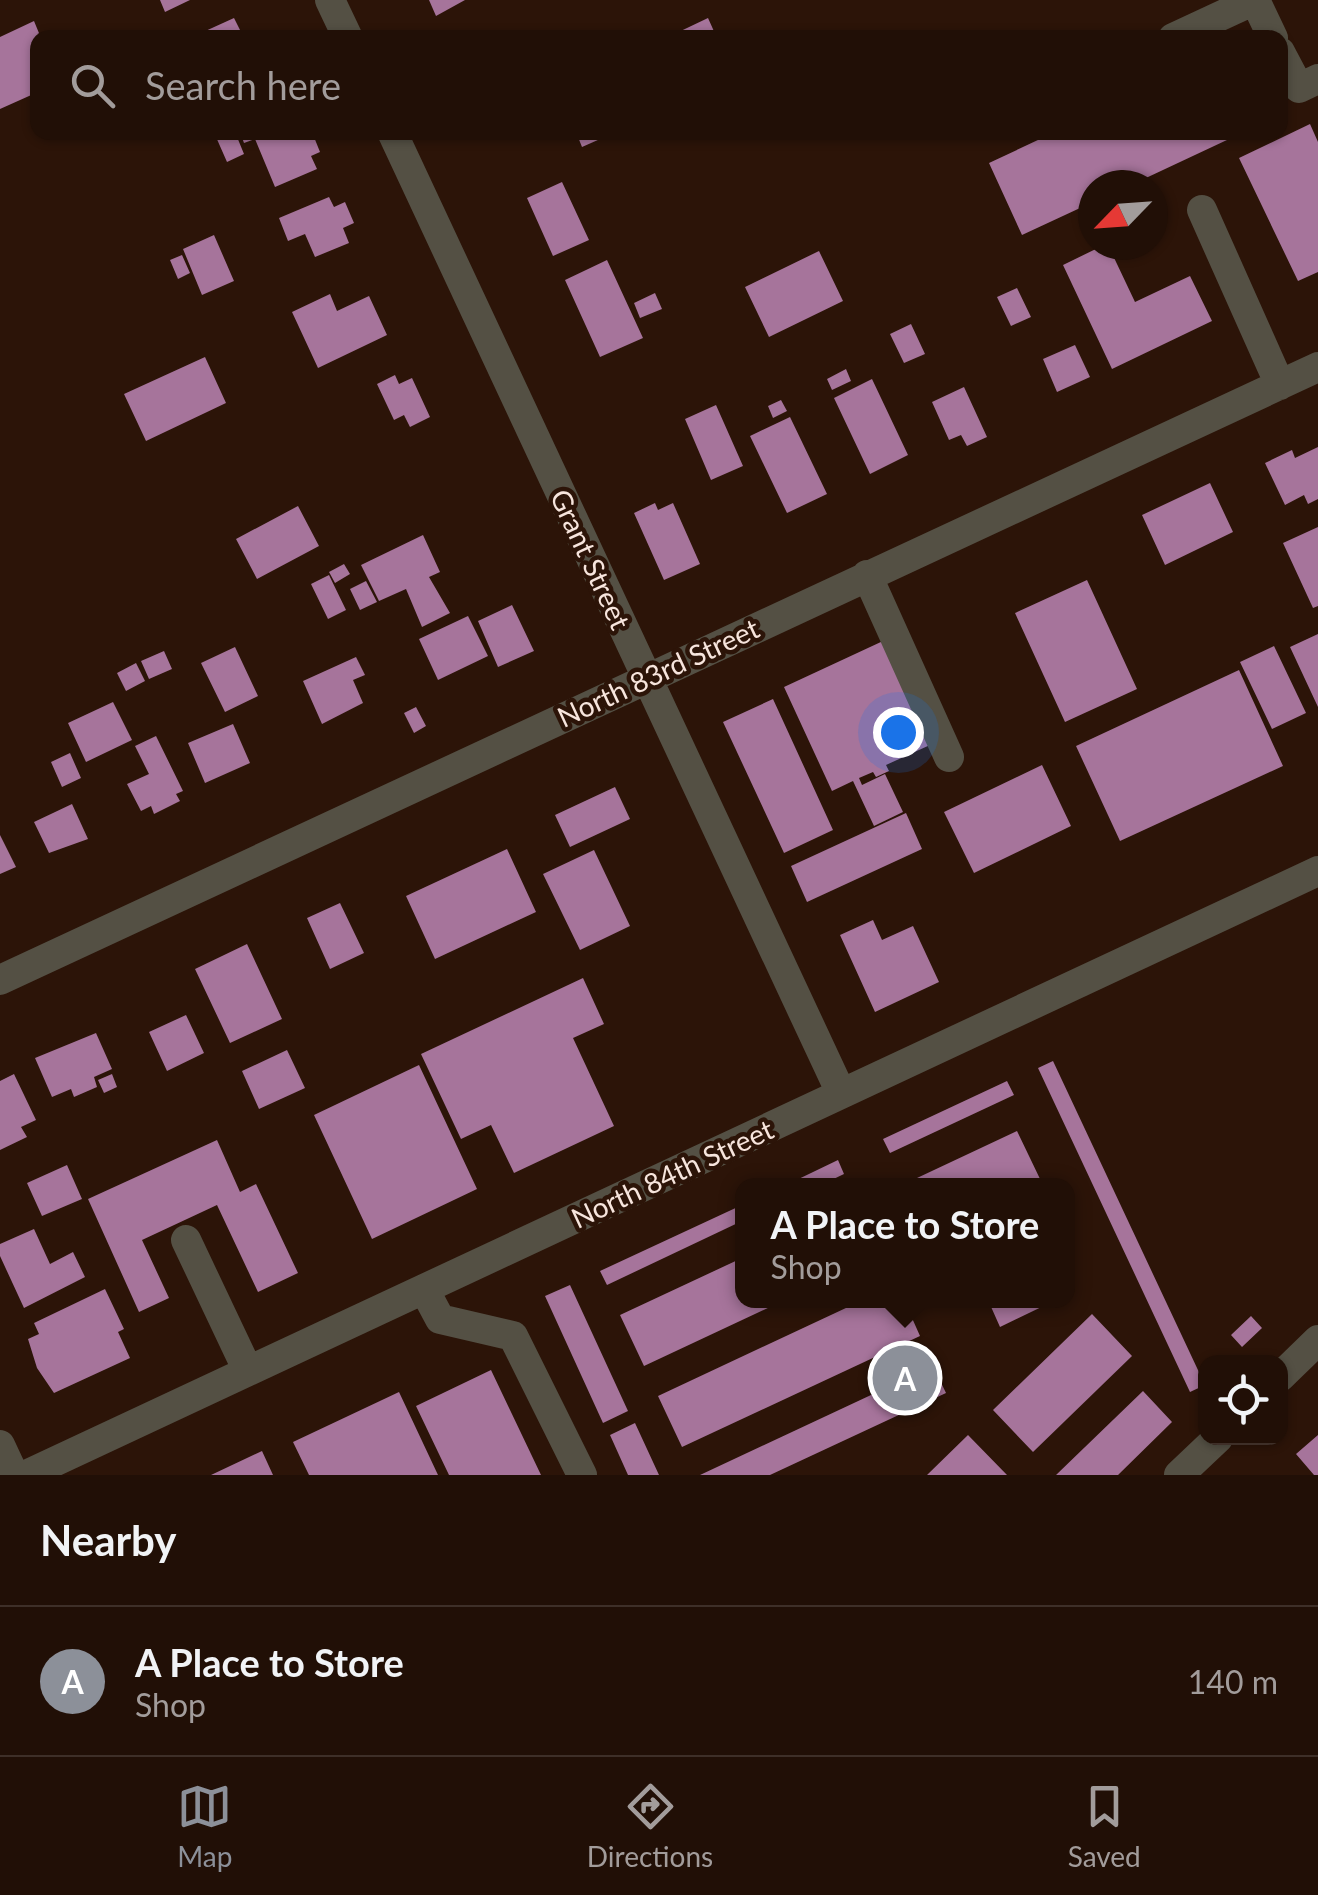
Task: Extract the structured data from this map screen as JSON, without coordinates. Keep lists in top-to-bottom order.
{
  "streets": {
    "street": ["Grant Street", "North 83rd Street", "North 84th Street"]
  },
  "crossings": [
    ["Grant Street", "North 83rd Street"],
    ["Grant Street", "North 84th Street"]
  ],
  "north": "bottom left",
  "page": {
    "search": "Search here",
    "popup": ["A Place to Store", "Shop"],
    "pins": "A",
    "heading": "Nearby",
    "list": [
      {
        "mark": "A",
        "name": "A Place to Store",
        "note": "Shop",
        "value": "140 m"
      }
    ],
    "nav": ["Map", "Directions", "Saved"]
  }
}
